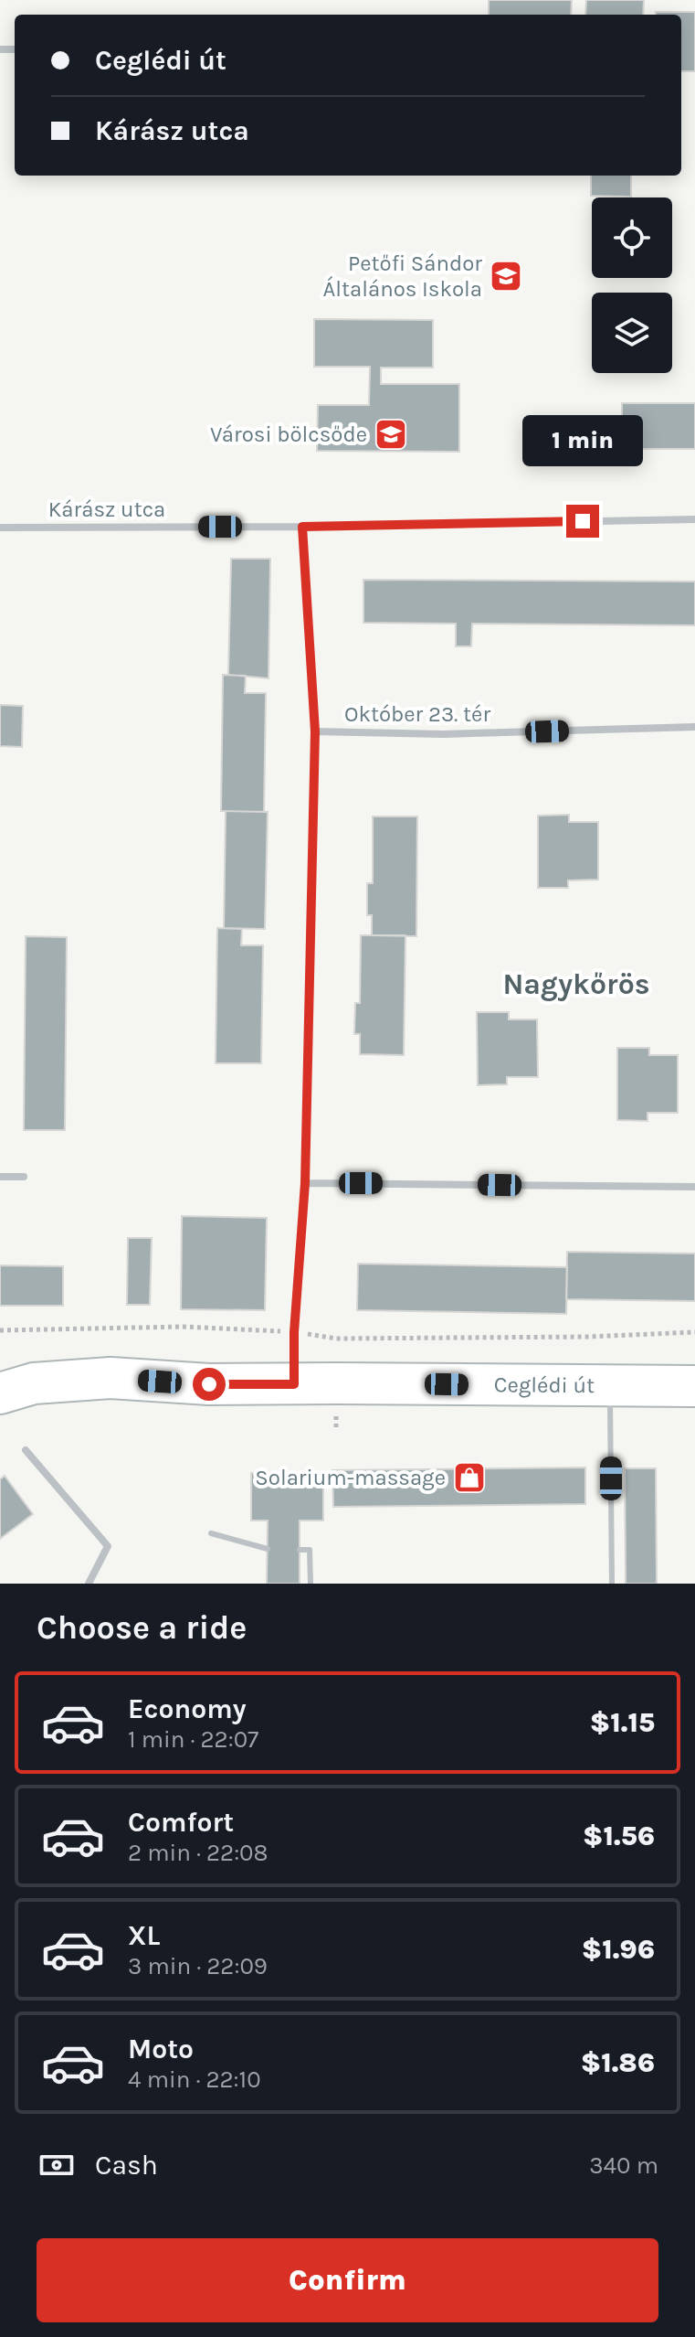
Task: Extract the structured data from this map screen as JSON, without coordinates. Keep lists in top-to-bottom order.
{
  "streets": {
    "main road": ["Ceglédi út"],
    "street": ["Kárász utca", "Október 23. tér"]
  },
  "districts": ["Nagykőrös"],
  "places": {
    "school or university": ["Petőfi Sándor Általános Iskola", "Városi bölcsőde"],
    "shop": ["Solarium-massage"]
  },
  "page": {
    "banner": ["Ceglédi út", "Kárász utca"],
    "bubble": "1 min",
    "heading": "Choose a ride",
    "list": [
      {
        "name": "Economy",
        "note": "1 min · 22:07",
        "value": "$1.15"
      },
      {
        "name": "Comfort",
        "note": "2 min · 22:08",
        "value": "$1.56"
      },
      {
        "name": "XL",
        "note": "3 min · 22:09",
        "value": "$1.96"
      },
      {
        "name": "Moto",
        "note": "4 min · 22:10",
        "value": "$1.86"
      }
    ],
    "pay": ["Cash", "340 m"],
    "buttons": "Confirm"
  }
}
